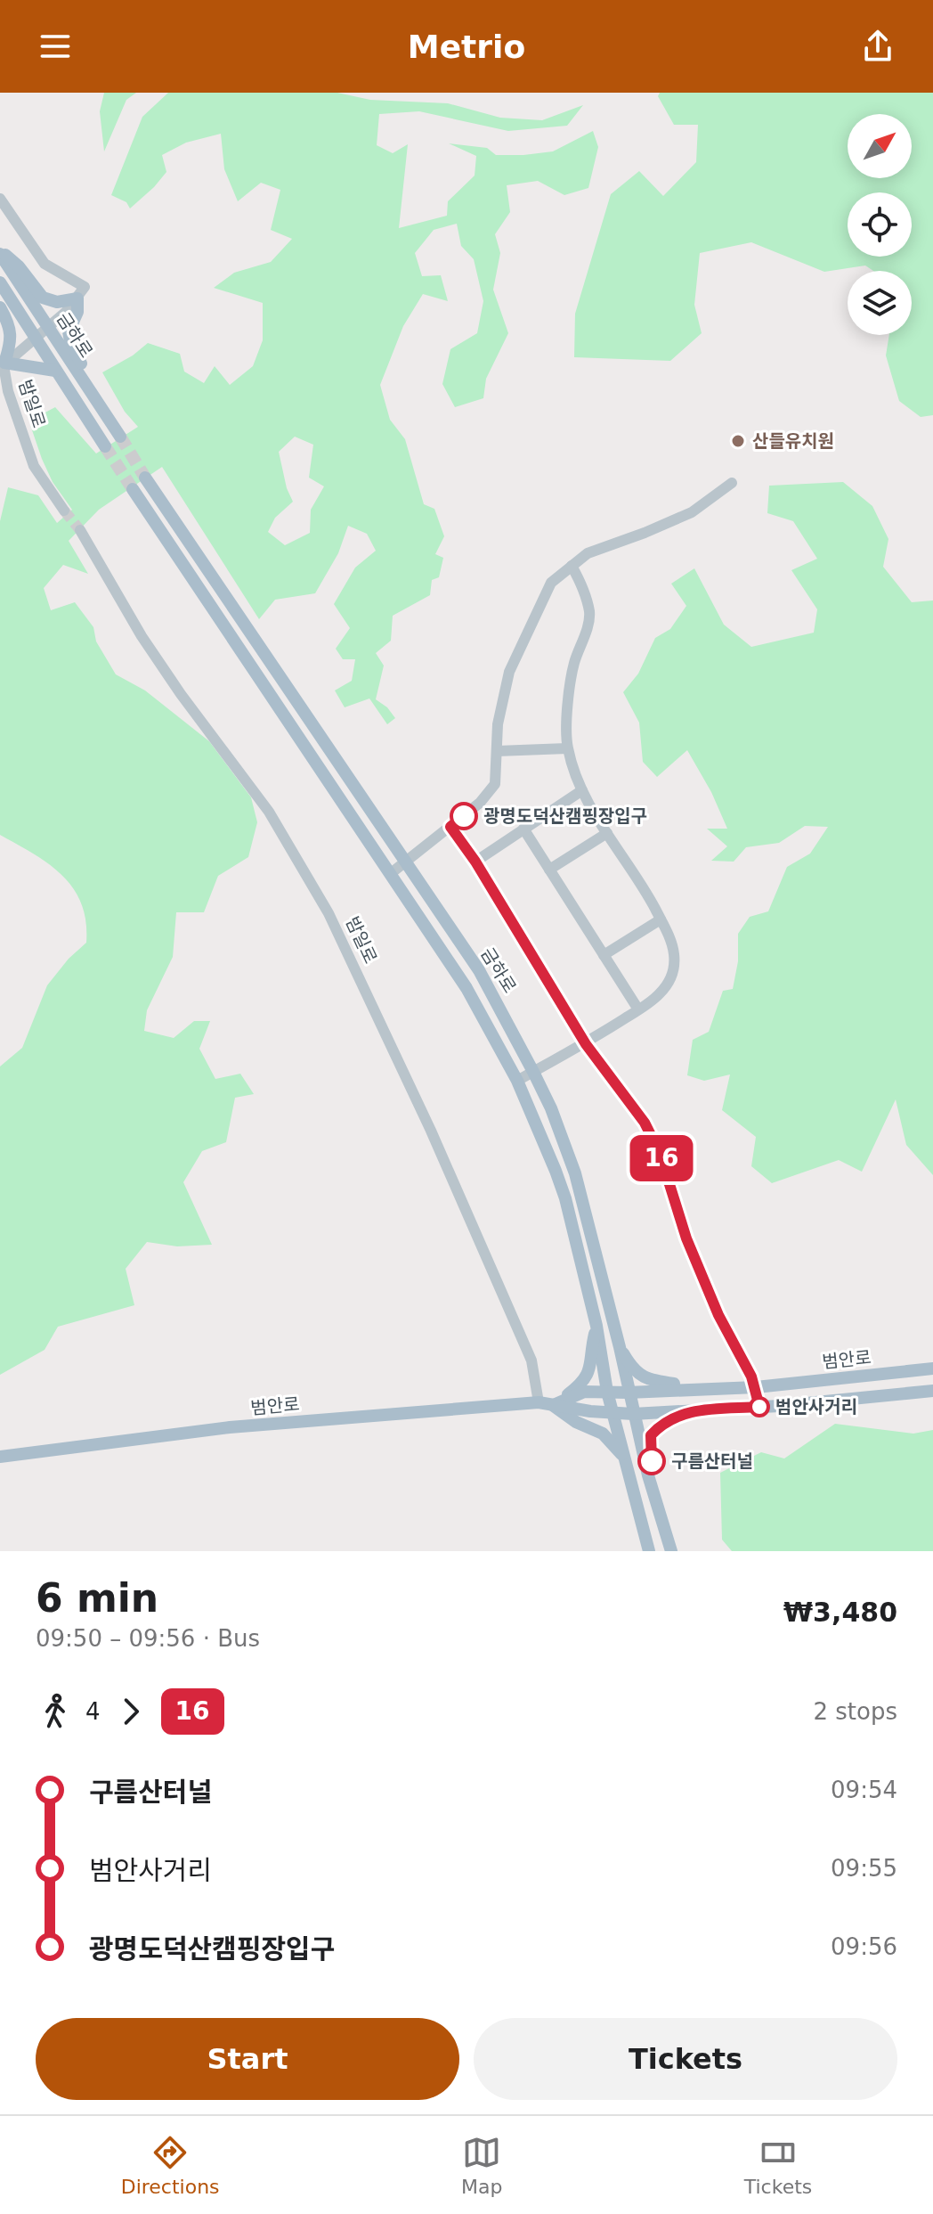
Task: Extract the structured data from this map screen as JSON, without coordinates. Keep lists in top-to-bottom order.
{
  "streets": {
    "main road": ["금하로", "범안로"],
    "street": ["밤일로"]
  },
  "crossings": [
    ["금하로", "밤일로"],
    ["금하로", "범안로"],
    ["밤일로", "범안로"]
  ],
  "places": [
    "산들유치원",
    "광명도덕산캠핑장입구",
    "범안사거리",
    "구름산터널"
  ],
  "lines": ["bus line 16"],
  "north": "top right",
  "page": {
    "header": "Metrio",
    "on_map": "16",
    "heading": ["6 min", "09:50 – 09:56 · Bus", "₩3,480"],
    "legs": ["4", "16", "2 stops"],
    "list": [
      {
        "name": "구름산터널",
        "value": "09:54"
      },
      {
        "name": "범안사거리",
        "value": "09:55"
      },
      {
        "name": "광명도덕산캠핑장입구",
        "value": "09:56"
      }
    ],
    "buttons": ["Start", "Tickets"],
    "tabs": ["Directions", "Map", "Tickets"]
  }
}
